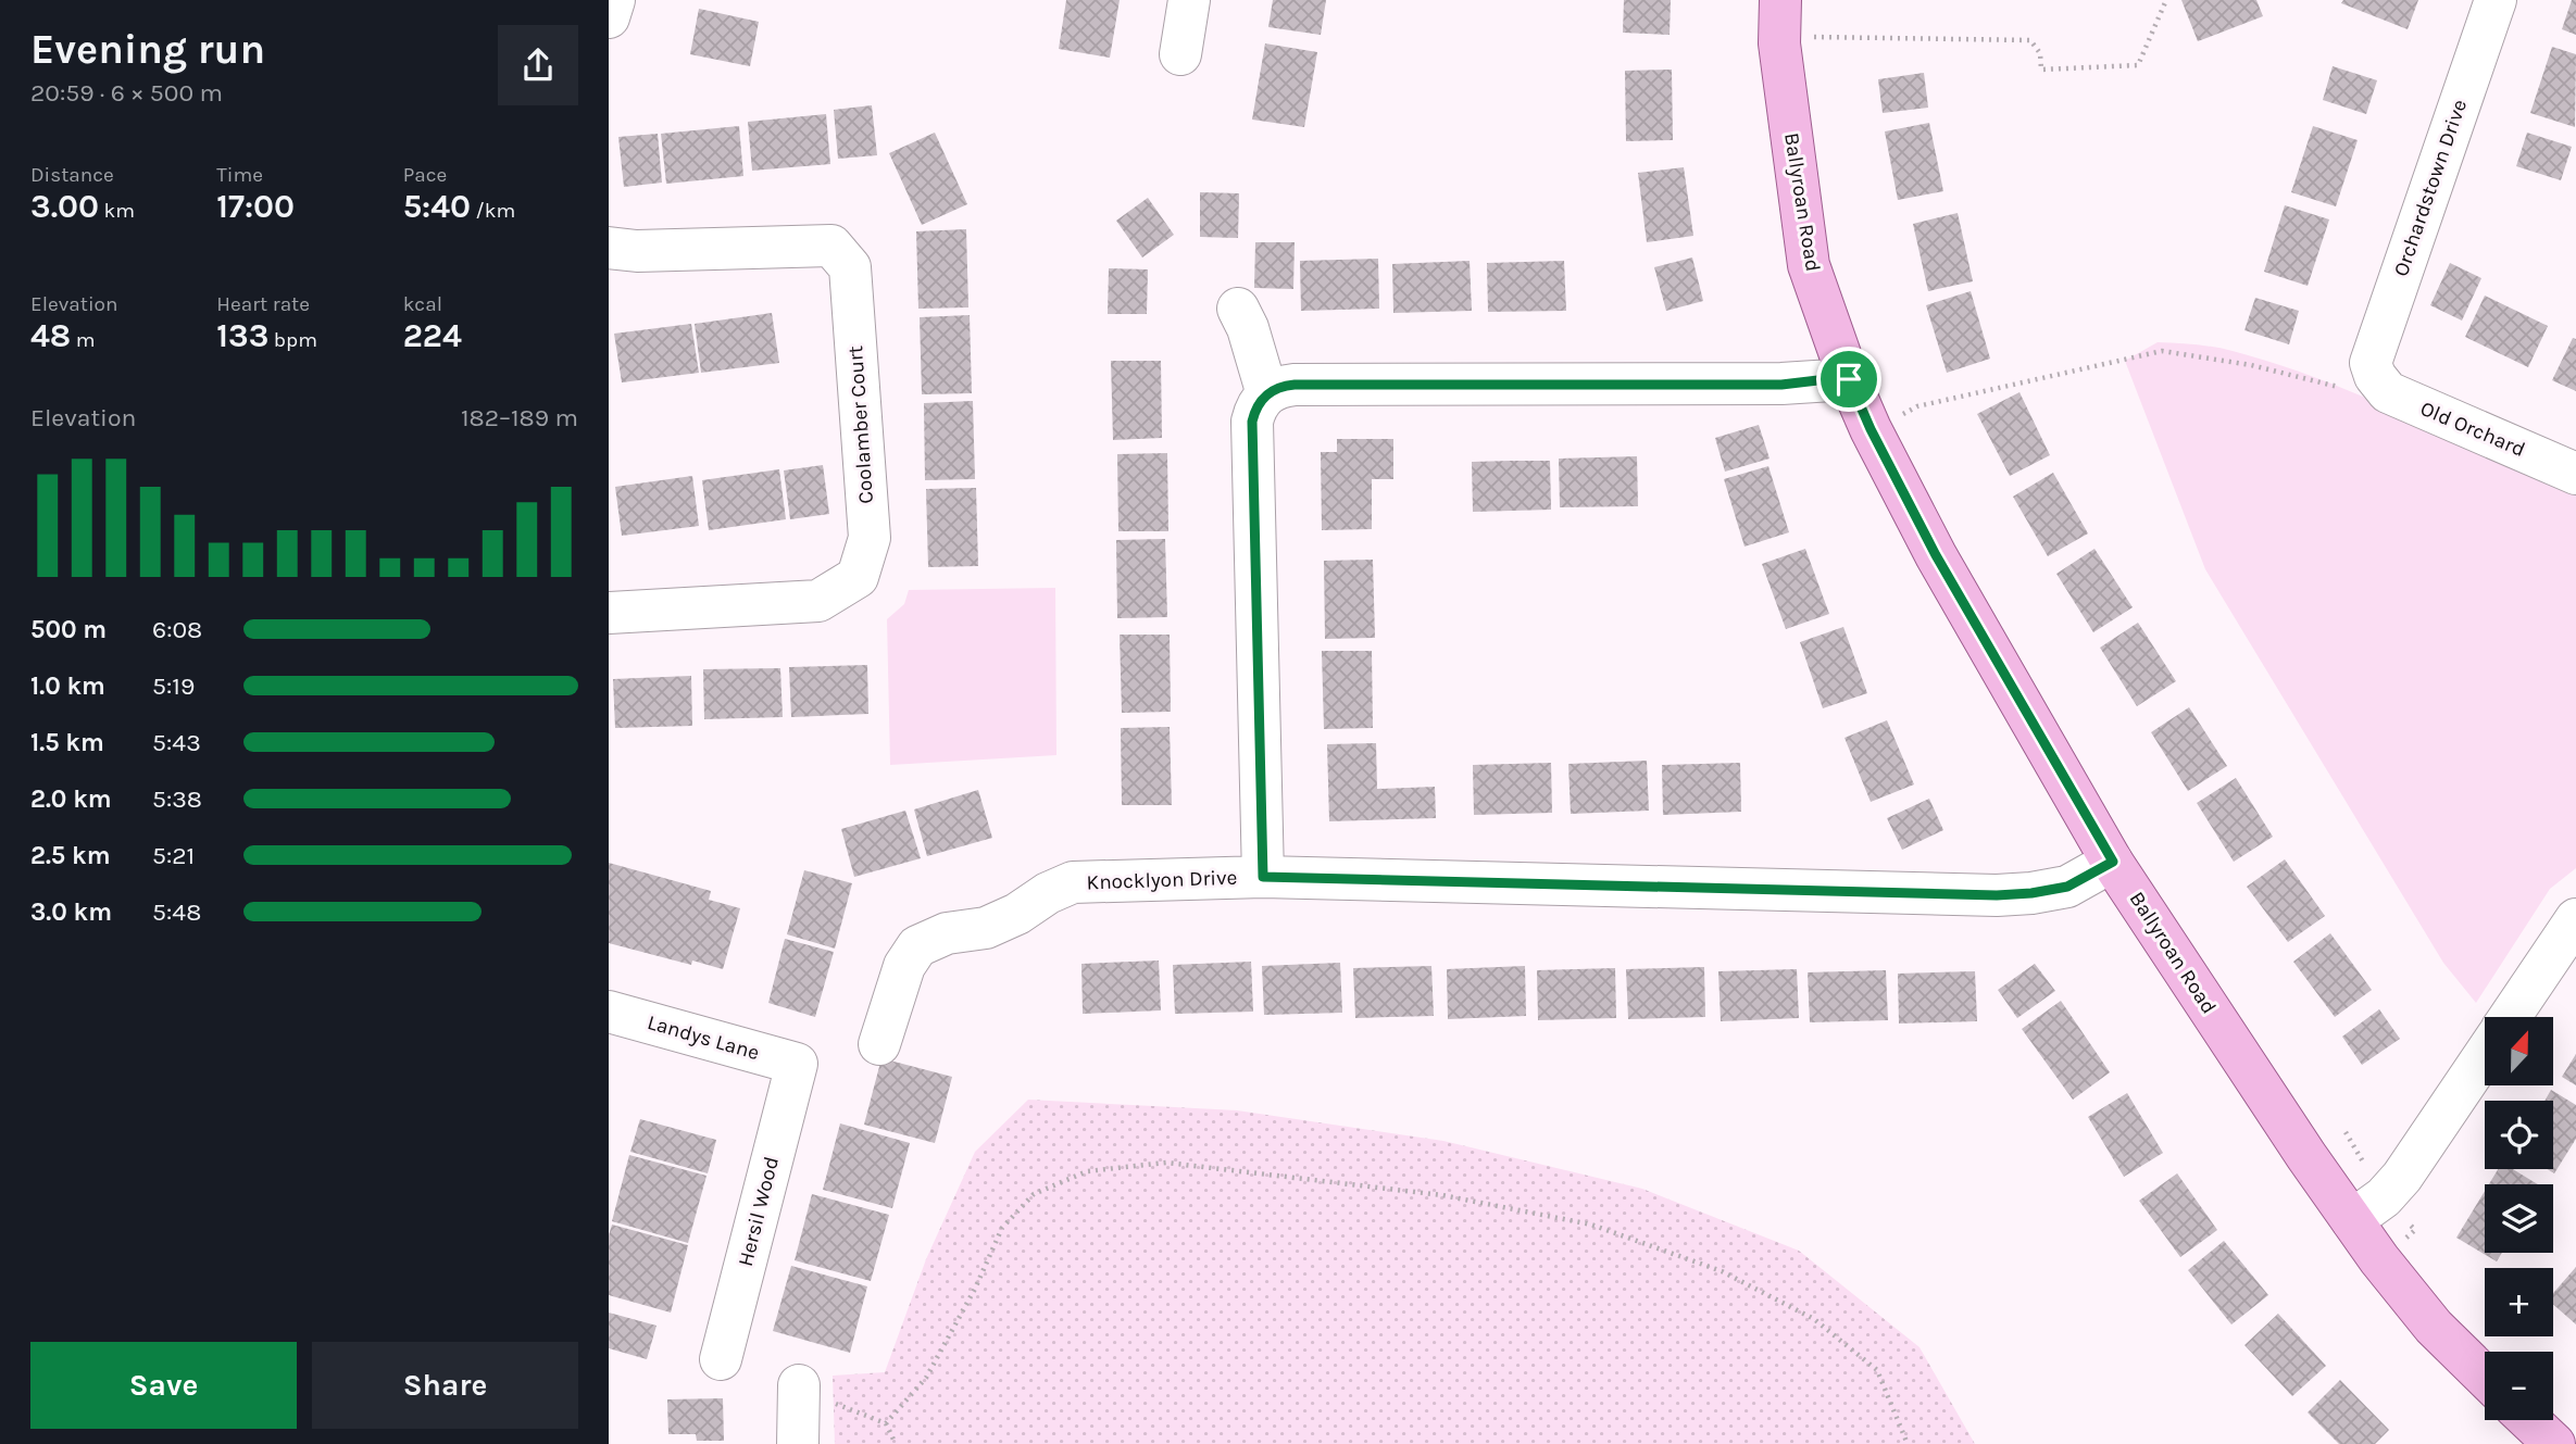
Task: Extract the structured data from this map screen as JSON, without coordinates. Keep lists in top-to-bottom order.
{
  "streets": {
    "main road": ["Ballyroan Road"],
    "street": [
      "Orchardstown Drive",
      "Coolamber Court",
      "Old Orchard",
      "Knocklyon Drive",
      "Landys Lane",
      "Hersil Wood"
    ]
  },
  "crossings": [
    ["Orchardstown Drive", "Old Orchard"],
    ["Ballyroan Road", "Knocklyon Drive"],
    ["Landys Lane", "Hersil Wood"]
  ],
  "north": "top",
  "page": {
    "heading": ["Evening run", "20:59 · 6 × 500 m"],
    "stats": [
      ["Distance", "3.00 km"],
      ["Time", "17:00"],
      ["Pace", "5:40 /km"],
      ["Elevation", "48 m"],
      ["Heart rate", "133 bpm"],
      ["kcal", "224"]
    ],
    "chart": ["Elevation", "182–189 m"],
    "list": [
      {
        "name": "500 m",
        "note": "6:08"
      },
      {
        "name": "1.0 km",
        "note": "5:19"
      },
      {
        "name": "1.5 km",
        "note": "5:43"
      },
      {
        "name": "2.0 km",
        "note": "5:38"
      },
      {
        "name": "2.5 km",
        "note": "5:21"
      },
      {
        "name": "3.0 km",
        "note": "5:48"
      }
    ],
    "map_buttons": ["+", "−"],
    "buttons": ["Save", "Share"]
  }
}
